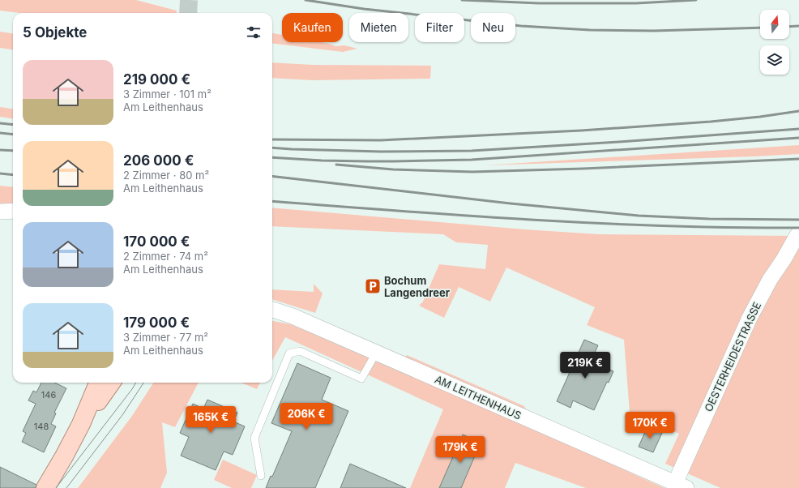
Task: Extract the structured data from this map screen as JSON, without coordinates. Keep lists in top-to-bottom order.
{
  "streets": {
    "street": ["OESTERHEIDESTRASSE", "AM LEITHENHAUS"]
  },
  "crossings": [
    ["OESTERHEIDESTRASSE", "AM LEITHENHAUS"]
  ],
  "places": {
    "parking": ["Bochum Langendreer"]
  },
  "house_numbers": ["146", "148"],
  "north": "top",
  "page": {
    "chip": [
      "Kaufen",
      "Mieten",
      "Filter",
      "Neu"
    ],
    "heading": "5 Objekte",
    "list": [
      {
        "name": "219 000 €",
        "note": "3 Zimmer · 101 m² · Am Leithenhaus"
      },
      {
        "name": "206 000 €",
        "note": "2 Zimmer · 80 m² · Am Leithenhaus"
      },
      {
        "name": "170 000 €",
        "note": "2 Zimmer · 74 m² · Am Leithenhaus"
      },
      {
        "name": "179 000 €",
        "note": "3 Zimmer · 77 m² · Am Leithenhaus"
      }
    ],
    "price": [
      "219K €",
      "206K €",
      "165K €",
      "170K €",
      "179K €"
    ]
  }
}
